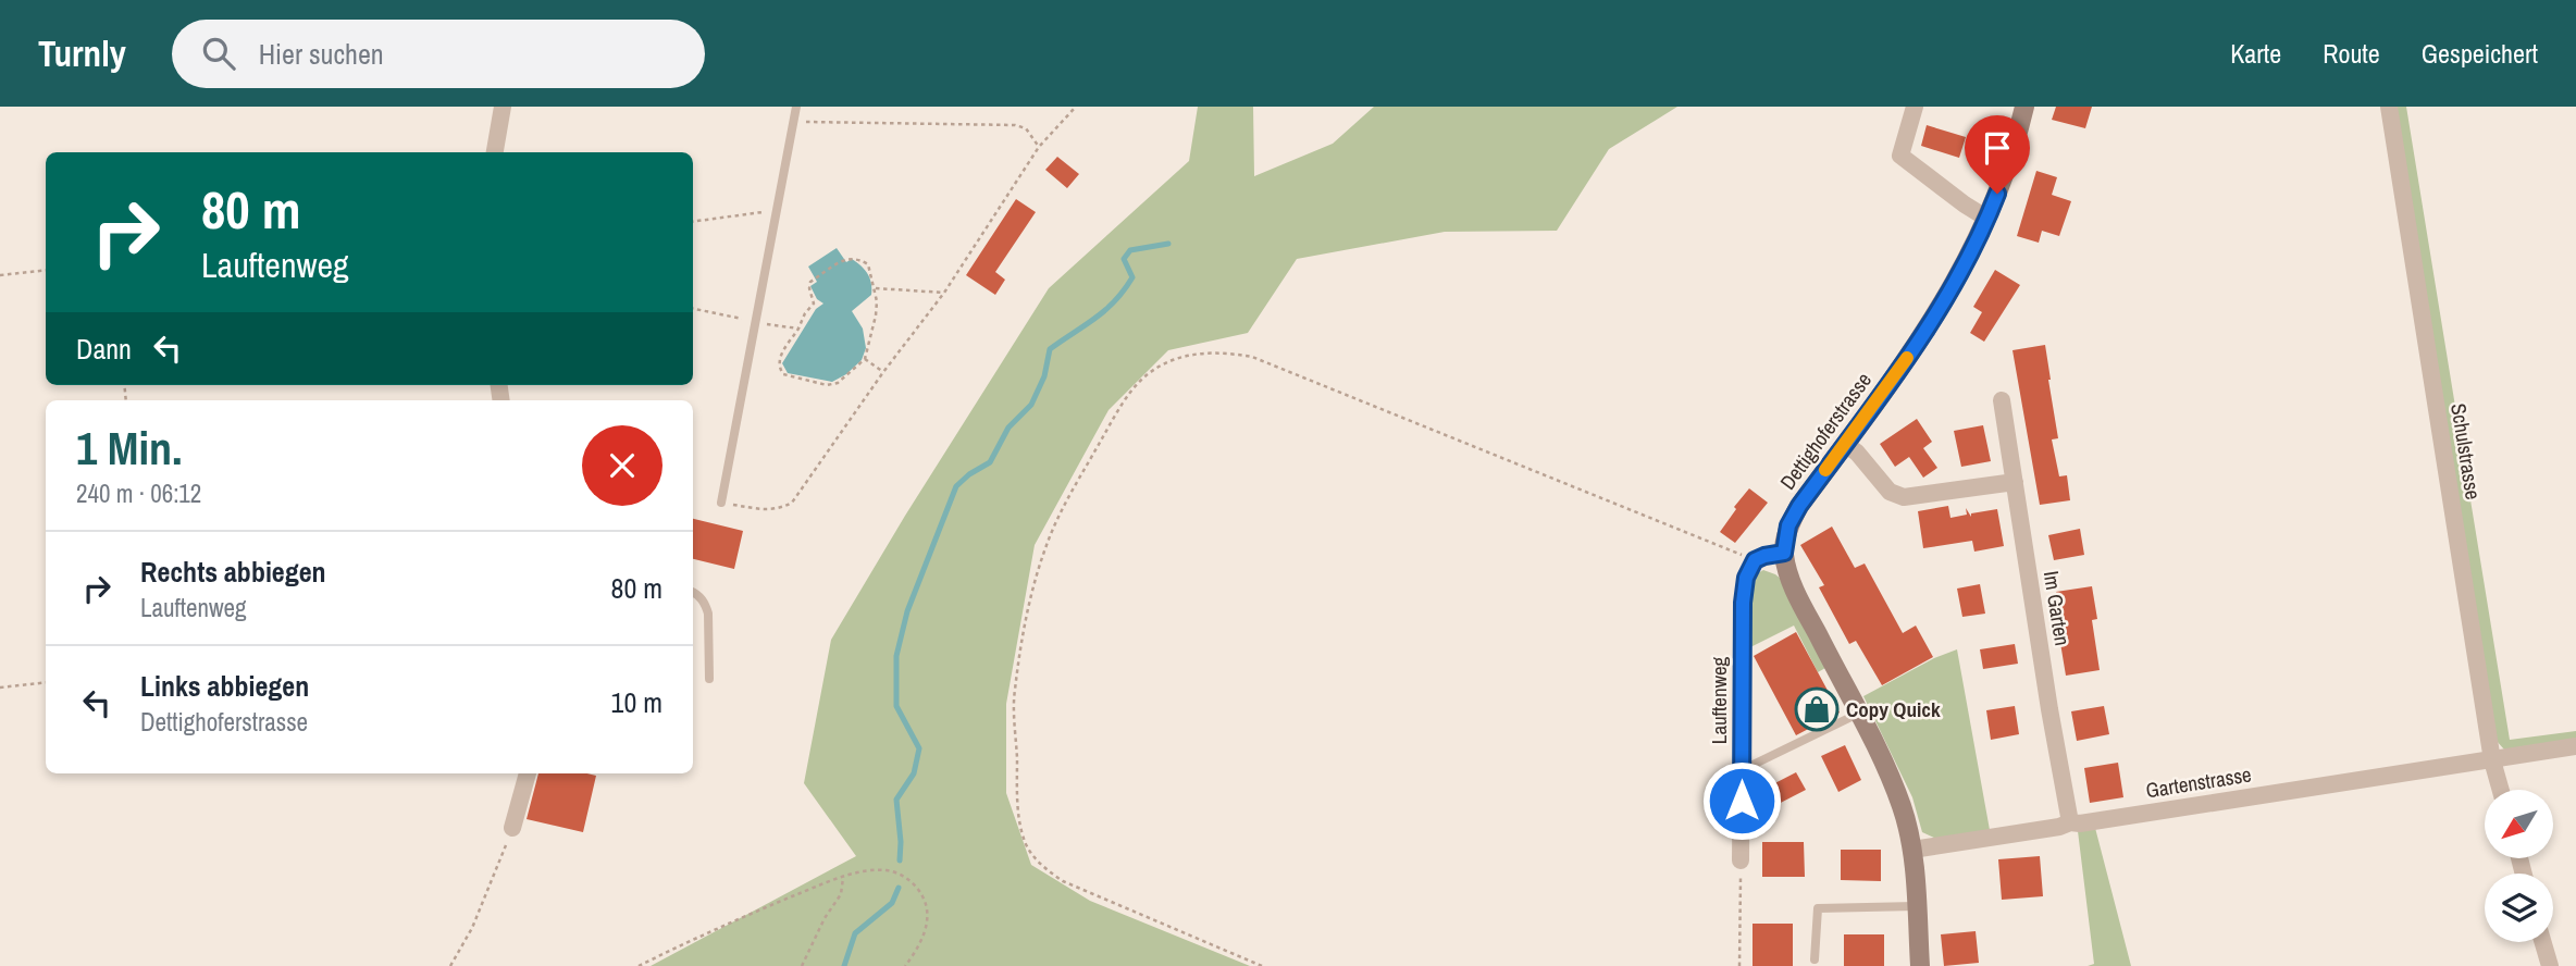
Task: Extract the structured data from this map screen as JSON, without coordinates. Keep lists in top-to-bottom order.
{
  "streets": {
    "street": [
      "Dettighoferstrasse",
      "Schulstrasse",
      "Im Garten",
      "Lauftenweg",
      "Gartenstrasse"
    ]
  },
  "crossings": [
    ["Schulstrasse", "Gartenstrasse"],
    ["Im Garten", "Gartenstrasse"]
  ],
  "places": {
    "shop": ["Copy Quick"]
  },
  "north": "bottom left",
  "page": {
    "header": "Turnly",
    "search": "Hier suchen",
    "nav": ["Karte", "Route", "Gespeichert"],
    "turn": ["80 m", "Lauftenweg"],
    "then": "Dann",
    "heading": ["1 Min.", "240 m · 06:12"],
    "list": [
      {
        "name": "Rechts abbiegen",
        "note": "Lauftenweg",
        "value": "80 m"
      },
      {
        "name": "Links abbiegen",
        "note": "Dettighoferstrasse",
        "value": "10 m"
      }
    ]
  }
}
